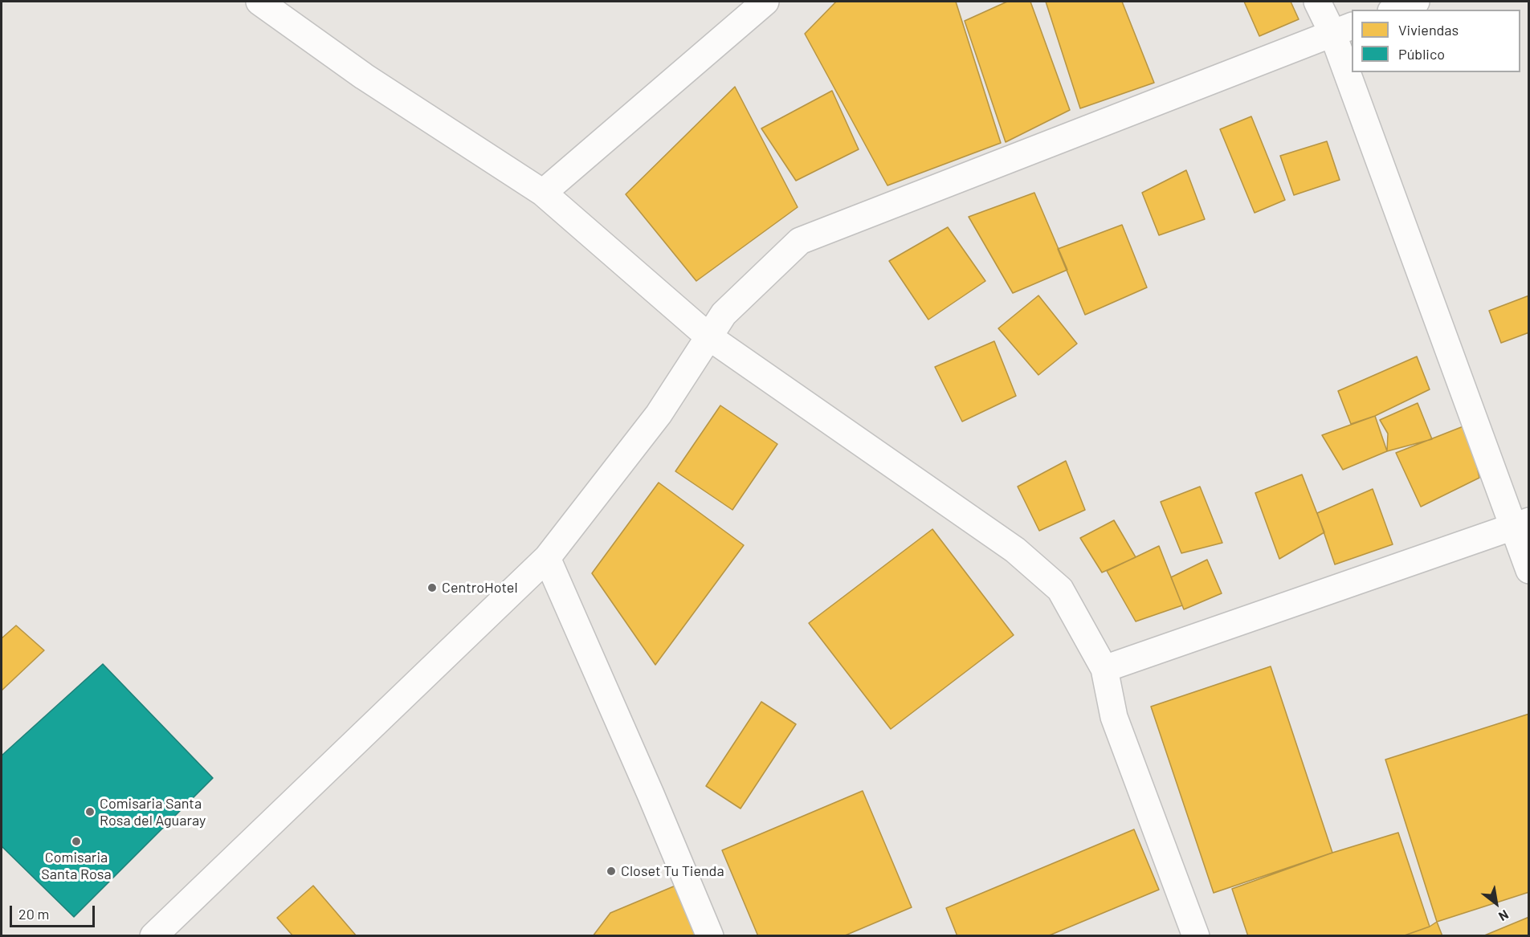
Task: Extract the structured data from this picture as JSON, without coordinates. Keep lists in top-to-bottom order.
{
  "places": [
    "CentroHotel",
    "Comisaria Santa Rosa del Aguaray",
    "Comisaria Santa Rosa",
    "Closet Tu Tienda"
  ],
  "legend": ["Viviendas", "Público"],
  "scale_bar": "20 m",
  "north": "bottom right"
}
